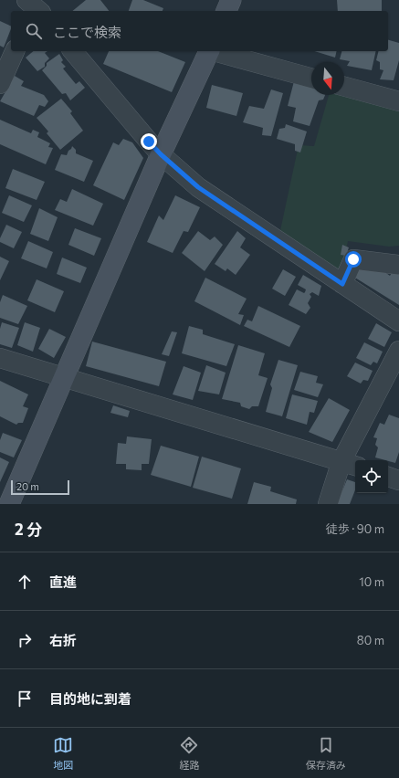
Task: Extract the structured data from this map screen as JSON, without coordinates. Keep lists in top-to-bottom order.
{
  "scale_bar": "20 m",
  "north": "bottom",
  "page": {
    "search": "ここで検索",
    "scale": "20 m",
    "heading": ["2 分", "徒歩 · 90 m"],
    "list": [
      ["直進", "10 m"],
      ["右折", "80 m"],
      "目的地に到着"
    ],
    "nav": ["地図", "経路", "保存済み"]
  }
}
